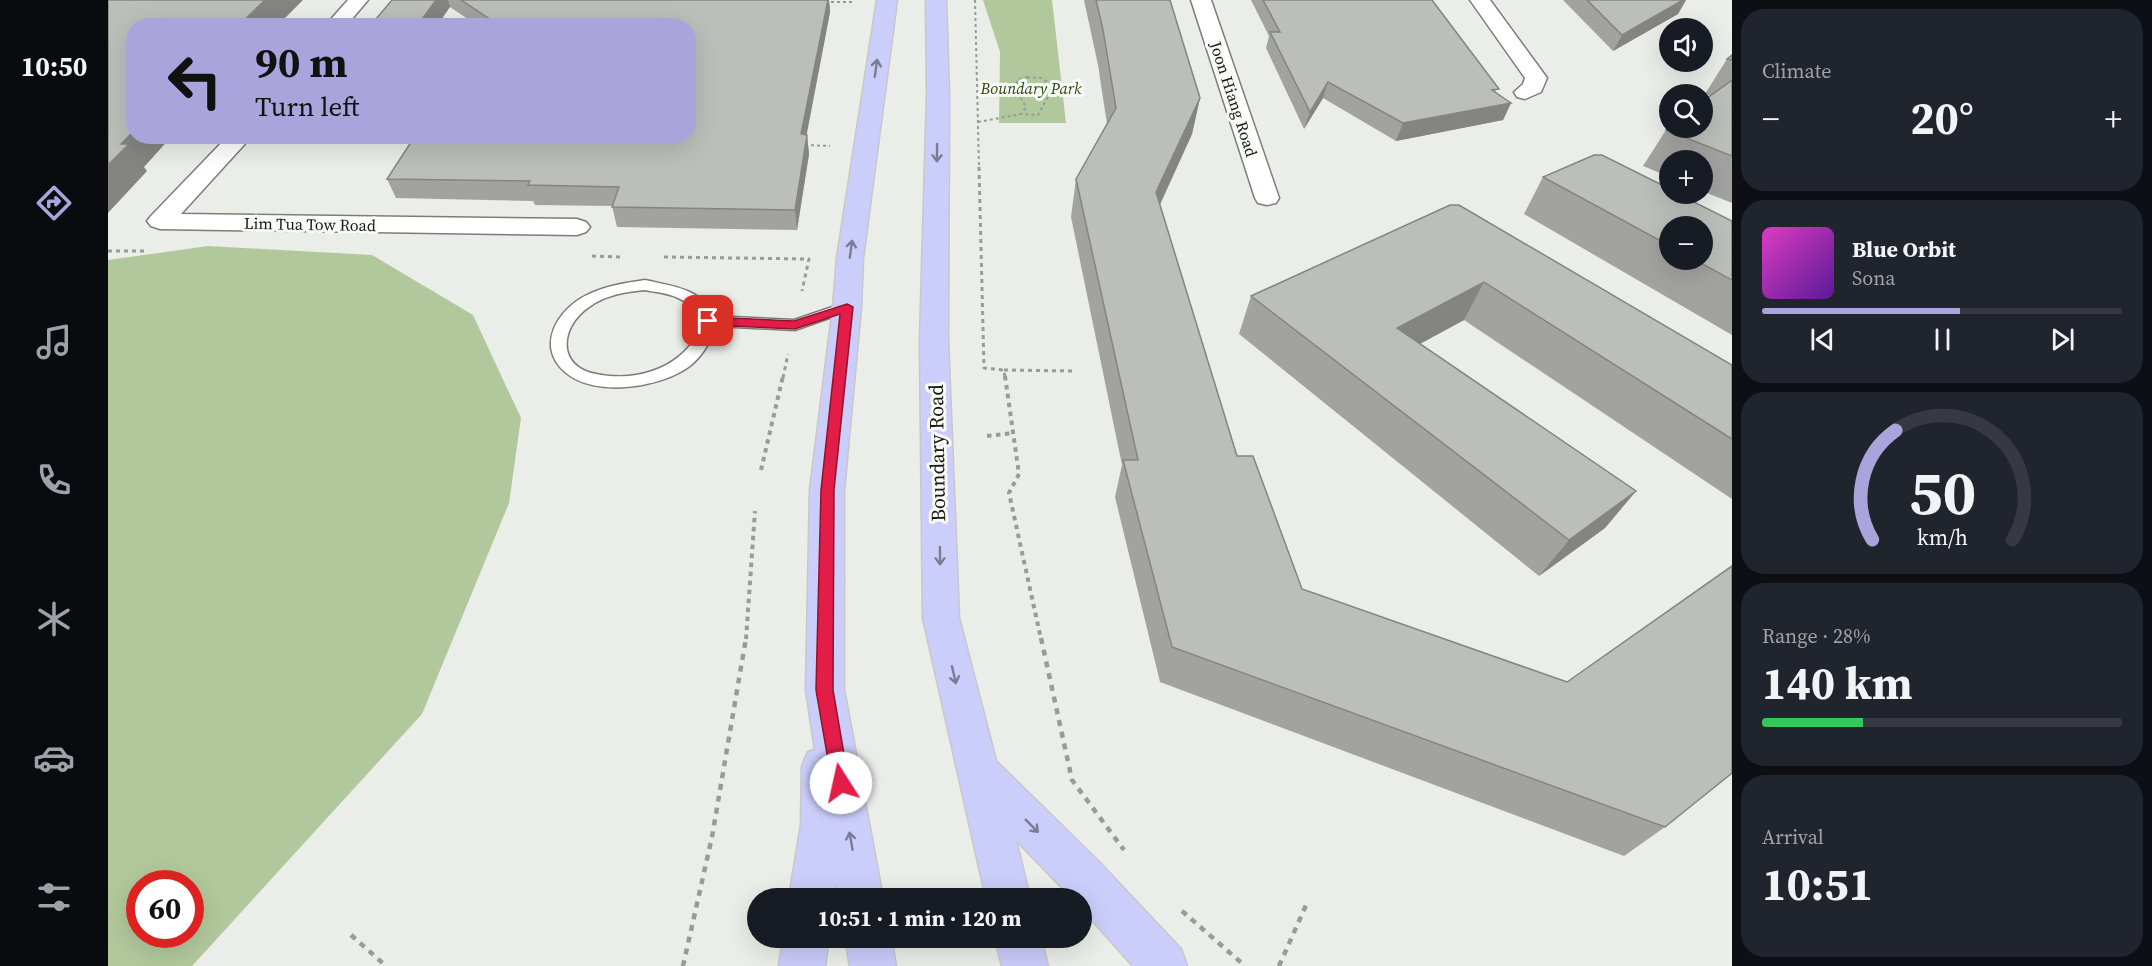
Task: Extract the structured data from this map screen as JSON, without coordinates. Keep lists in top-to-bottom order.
{
  "streets": {
    "main road": ["Boundary Road"],
    "street": ["Joon Hiang Road", "Lim Tua Tow Road"]
  },
  "parks": ["Boundary Park"],
  "page": {
    "tabs": "10:50",
    "tile": [
      "Climate",
      ["Range · 28%", "140 km"],
      ["Arrival", "10:51"]
    ],
    "map_buttons": ["+", "−"],
    "turn": ["90 m", "Turn left"],
    "heat": ["−", "20°", "+"],
    "song": ["Blue Orbit", "Sona"],
    "limit": "60",
    "trip": "10:51 · 1 min · 120 m",
    "gauge": ["50", "km/h"]
  }
}
